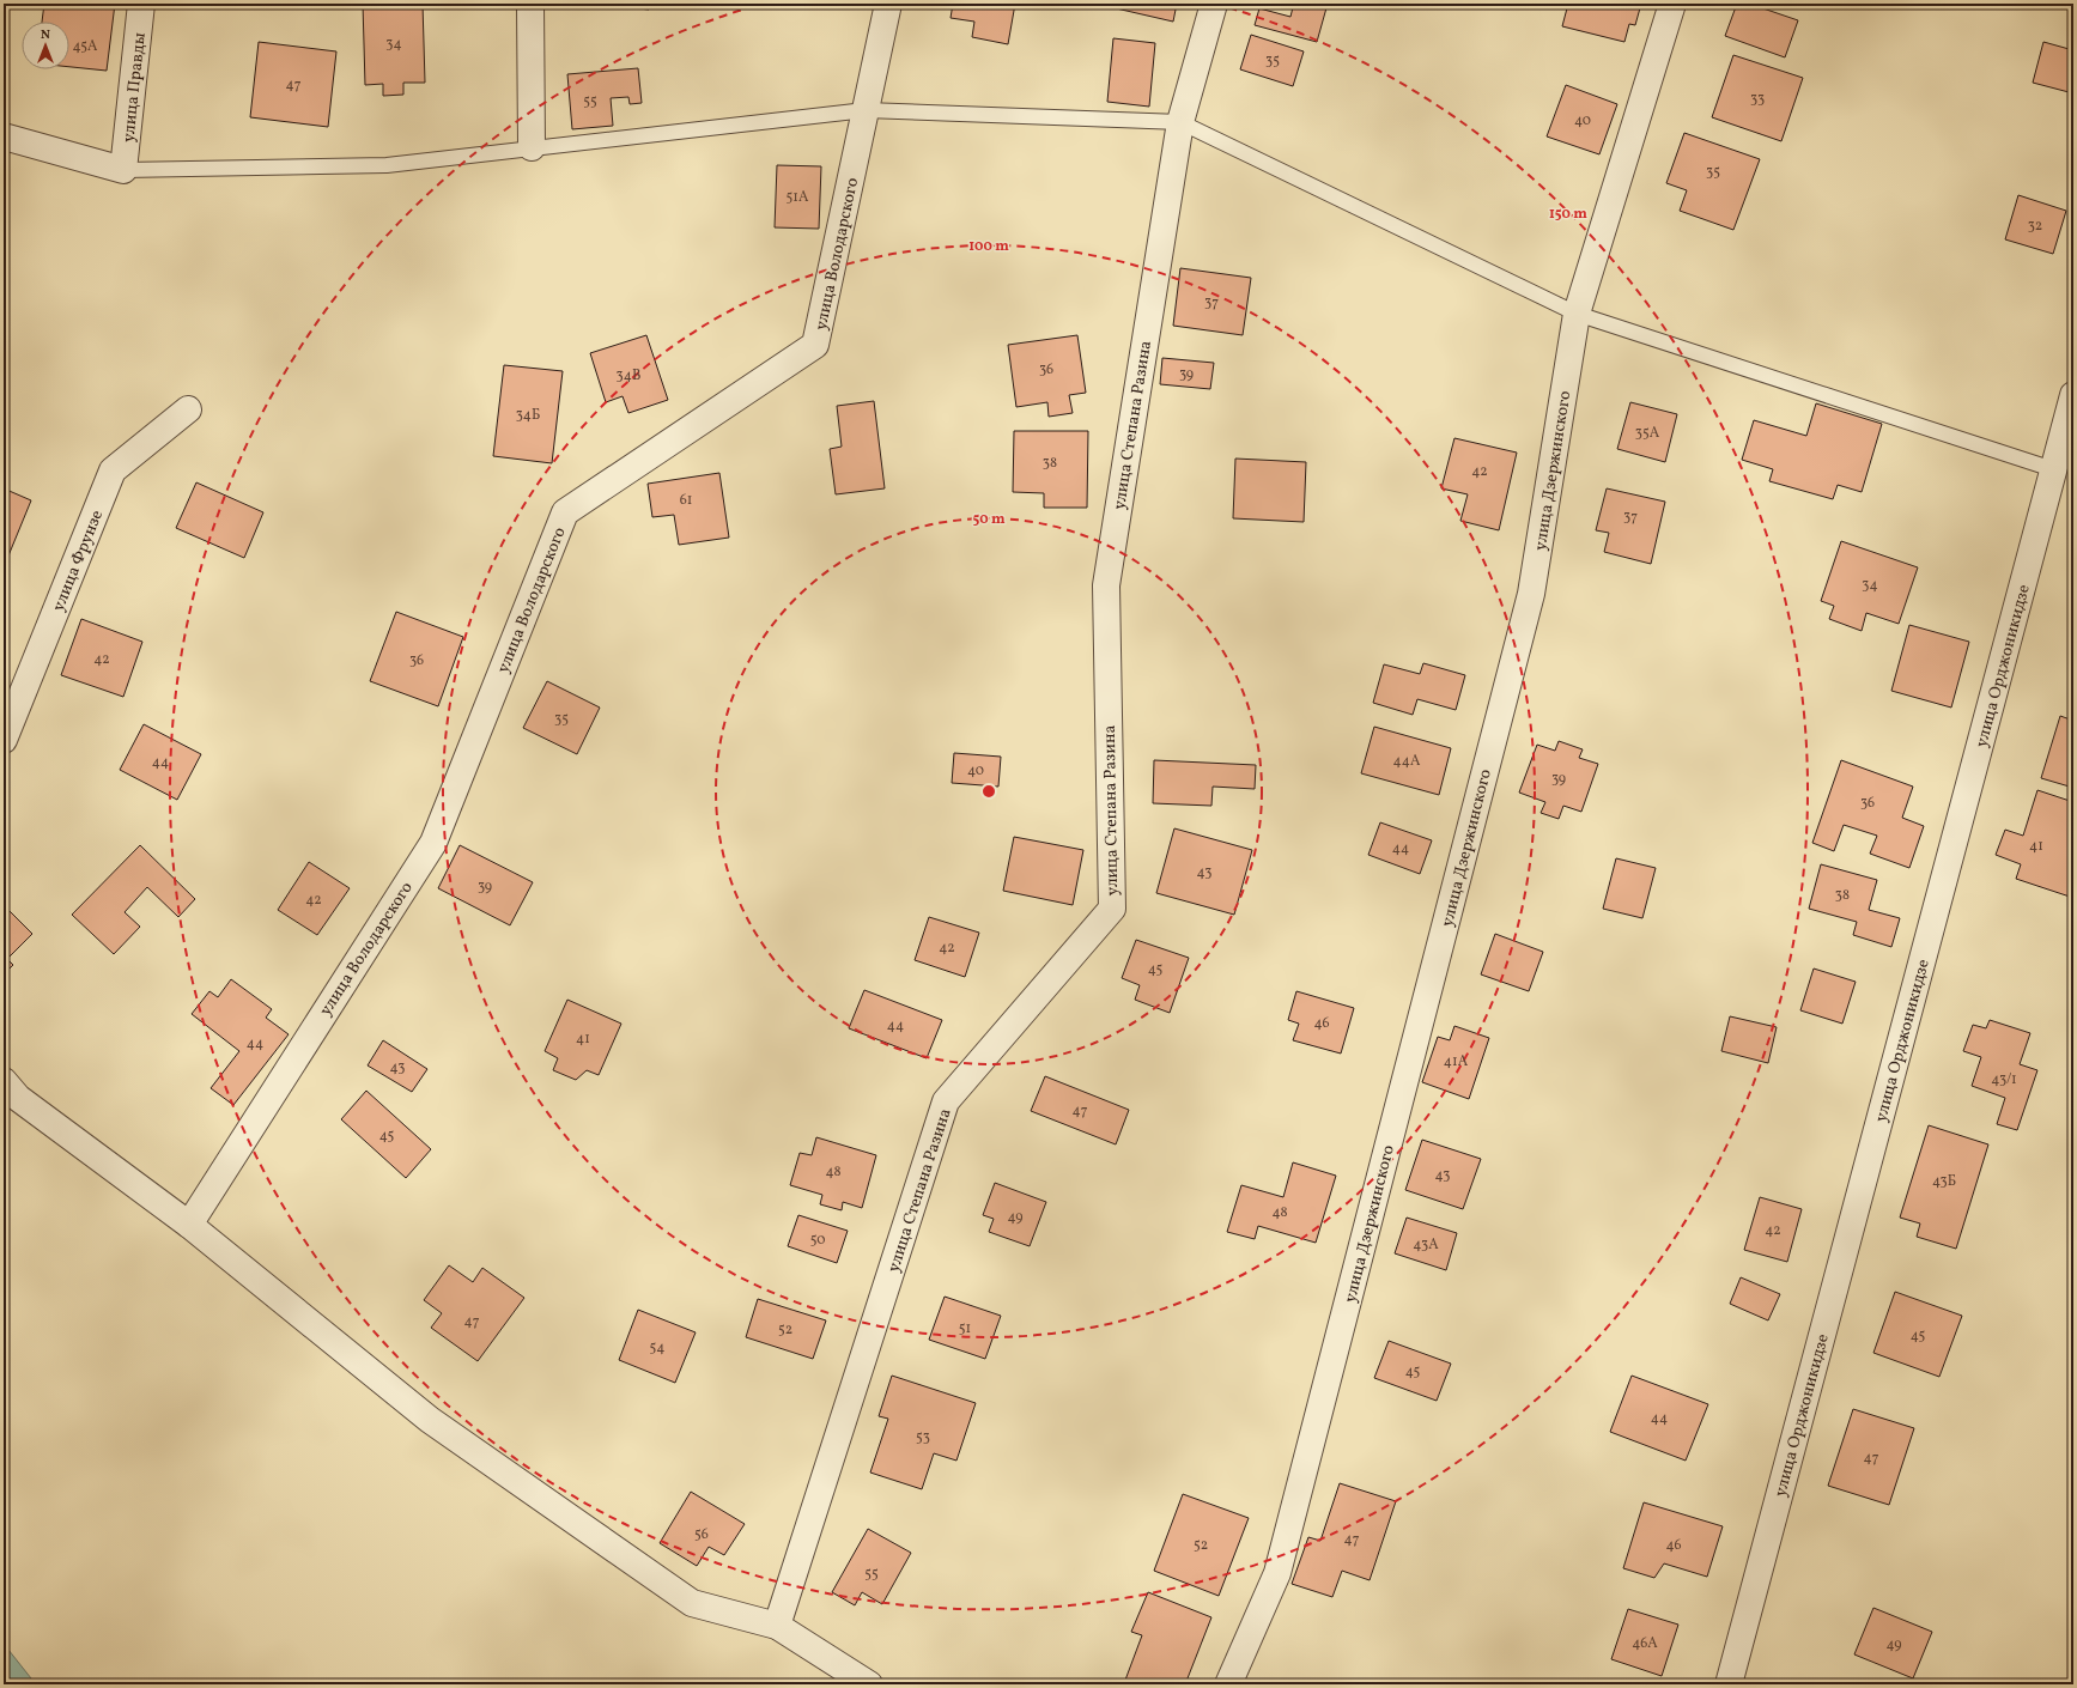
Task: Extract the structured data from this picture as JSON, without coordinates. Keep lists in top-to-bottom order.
{
  "streets": {
    "street": [
      "улица Правды",
      "улица Володарского",
      "улица Степана Разина",
      "улица Дзержинского",
      "улица Фрунзе",
      "улица Орджоникидзе"
    ]
  },
  "house_numbers": [
    "34",
    "45А",
    "35",
    "47",
    "33",
    "55",
    "40",
    "35",
    "51А",
    "32",
    "37",
    "36",
    "39",
    "34В",
    "34Б",
    "35А",
    "38",
    "42",
    "61",
    "37",
    "34",
    "42",
    "36",
    "35",
    "44А",
    "44",
    "40",
    "39",
    "36",
    "41",
    "44",
    "43",
    "39",
    "38",
    "42",
    "42",
    "45",
    "46",
    "44",
    "41",
    "44",
    "41А",
    "43",
    "43/1",
    "47",
    "45",
    "48",
    "43",
    "43Б",
    "48",
    "49",
    "42",
    "50",
    "43А",
    "47",
    "51",
    "52",
    "45",
    "54",
    "45",
    "44",
    "53",
    "47",
    "56",
    "47",
    "52",
    "46",
    "55",
    "46А",
    "49"
  ],
  "north": "top",
  "rings": ["150 m", "100 m", "50 m"]
}
